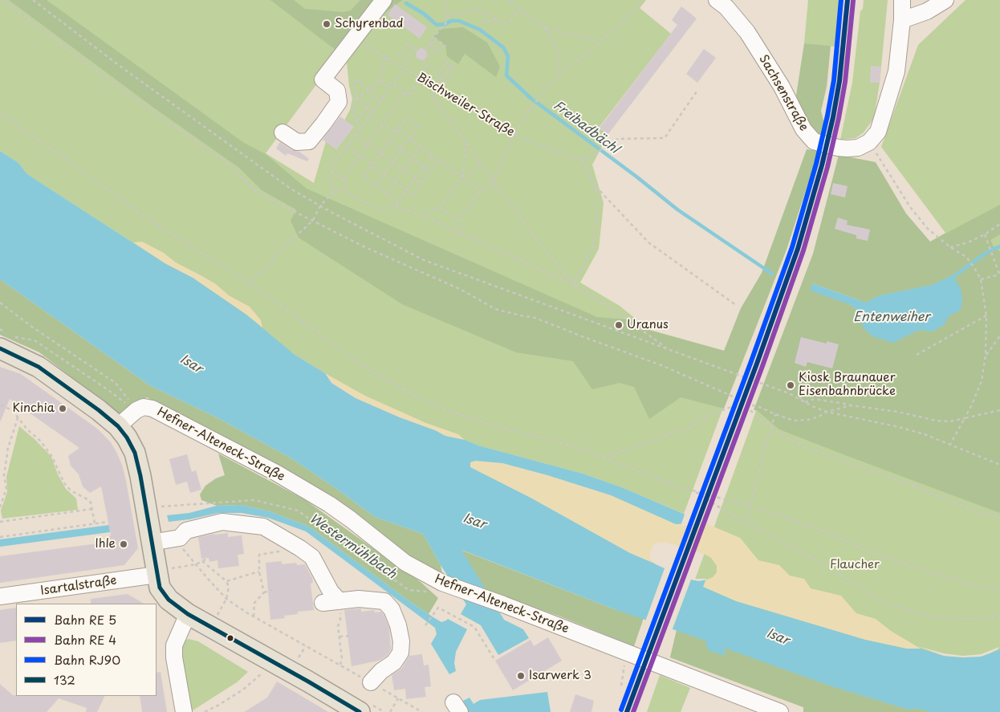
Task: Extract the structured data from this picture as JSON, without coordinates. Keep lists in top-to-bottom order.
{
  "streets": {
    "street": ["Sachsenstraße", "Hefner-Alteneck-Straße", "Isartalstraße"],
    "path": ["Bischweiler-Straße"]
  },
  "water": [
    "Freibadbächl",
    "Entenweiher",
    "Isar",
    "Westermühlbach"
  ],
  "parks": ["Flaucher"],
  "places": [
    "Schyrenbad",
    "Uranus",
    "Kiosk Braunauer Eisenbahnbrücke",
    "Kinchia",
    "Ihle",
    "Isarwerk 3"
  ],
  "lines": ["rail line RJ90", "transit line 132"],
  "legend": [
    "Bahn RE 5",
    "Bahn RE 4",
    "Bahn RJ90",
    "132"
  ]
}
